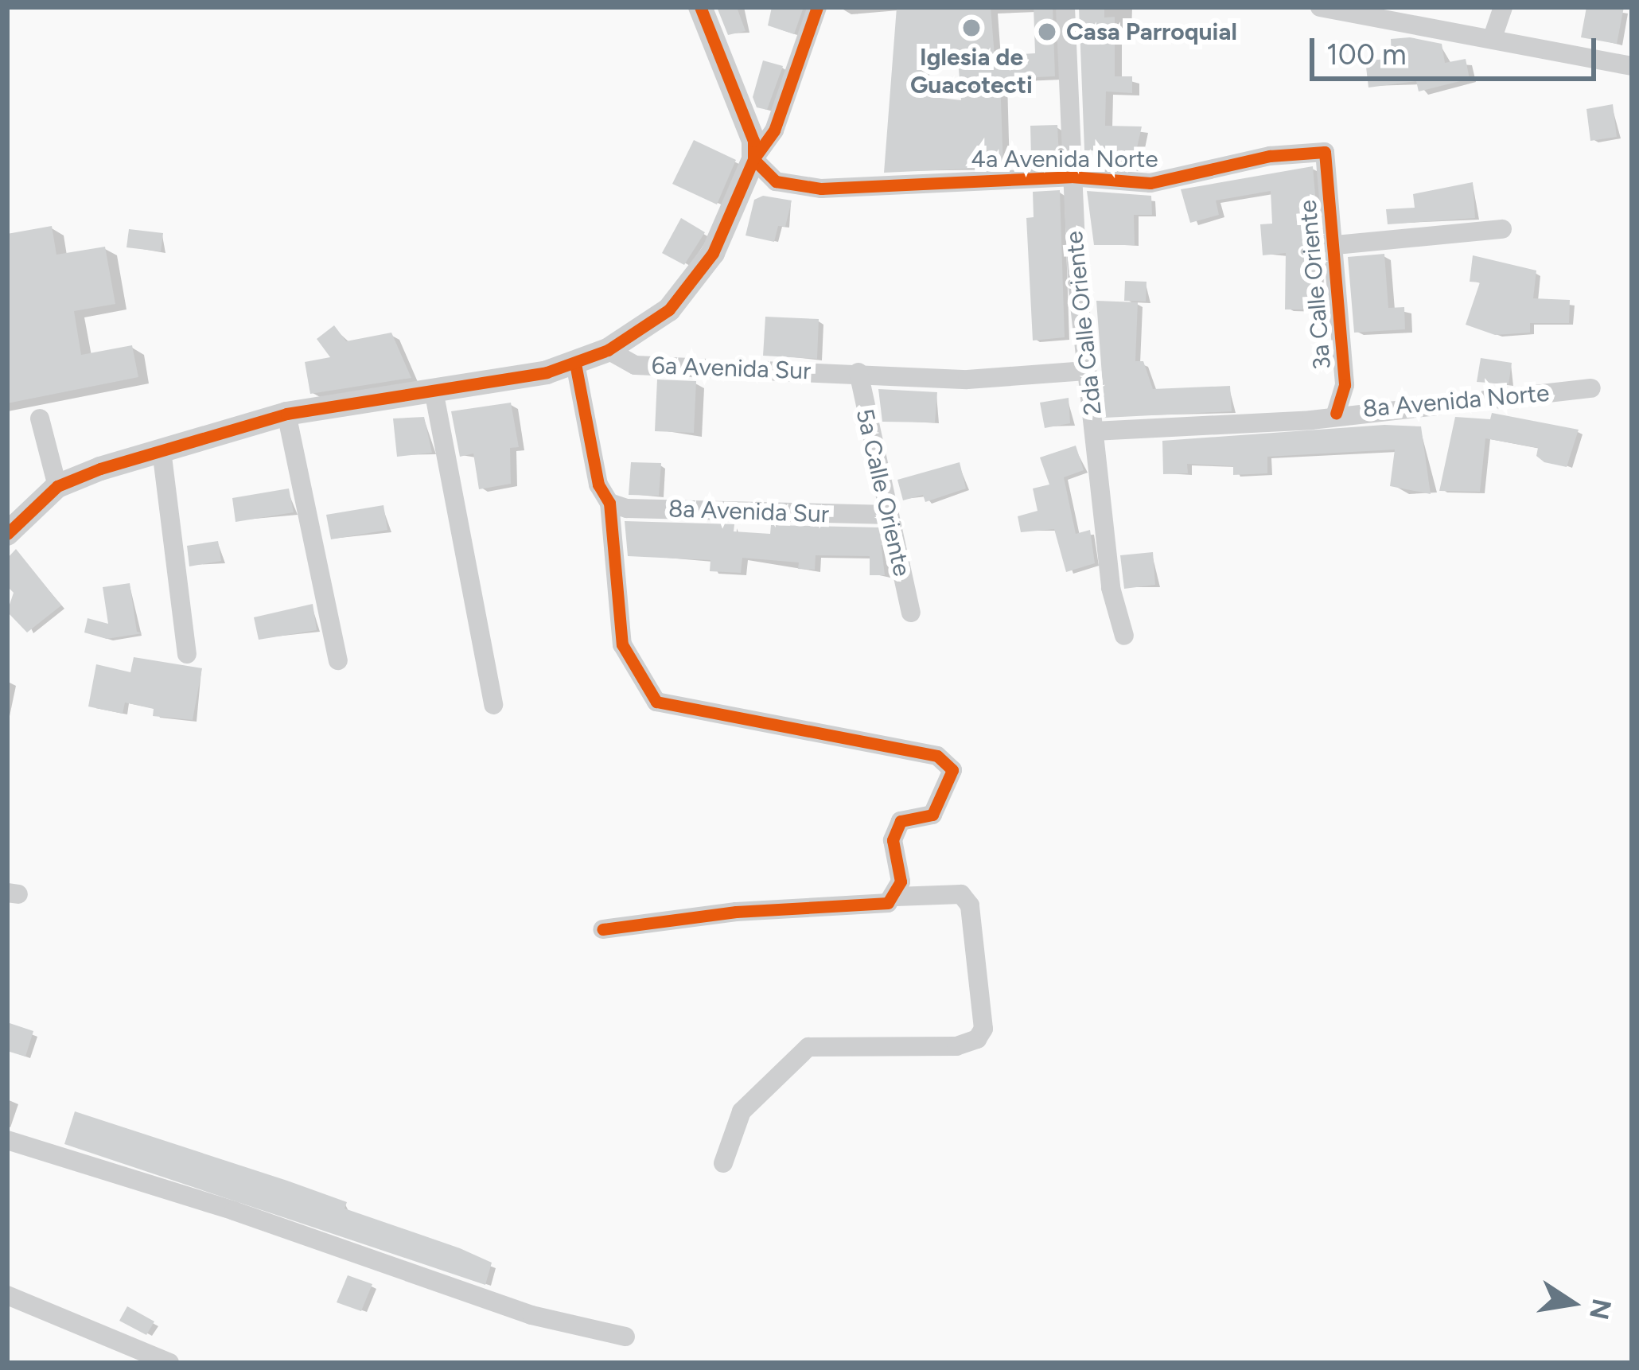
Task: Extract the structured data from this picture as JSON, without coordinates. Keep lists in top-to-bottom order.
{
  "streets": {
    "street": [
      "4a Avenida Norte",
      "3a Calle Oriente",
      "2da Calle Oriente",
      "6a Avenida Sur",
      "8a Avenida Norte",
      "5a Calle Oriente",
      "8a Avenida Sur"
    ]
  },
  "crossings": [
    ["4a Avenida Norte", "3a Calle Oriente"],
    ["4a Avenida Norte", "2da Calle Oriente"],
    ["3a Calle Oriente", "8a Avenida Norte"],
    ["2da Calle Oriente", "6a Avenida Sur"],
    ["2da Calle Oriente", "8a Avenida Norte"],
    ["6a Avenida Sur", "5a Calle Oriente"],
    ["5a Calle Oriente", "8a Avenida Sur"]
  ],
  "places": ["Iglesia de Guacotecti", "Casa Parroquial"],
  "scale_bar": "100 m",
  "north": "right"
}
